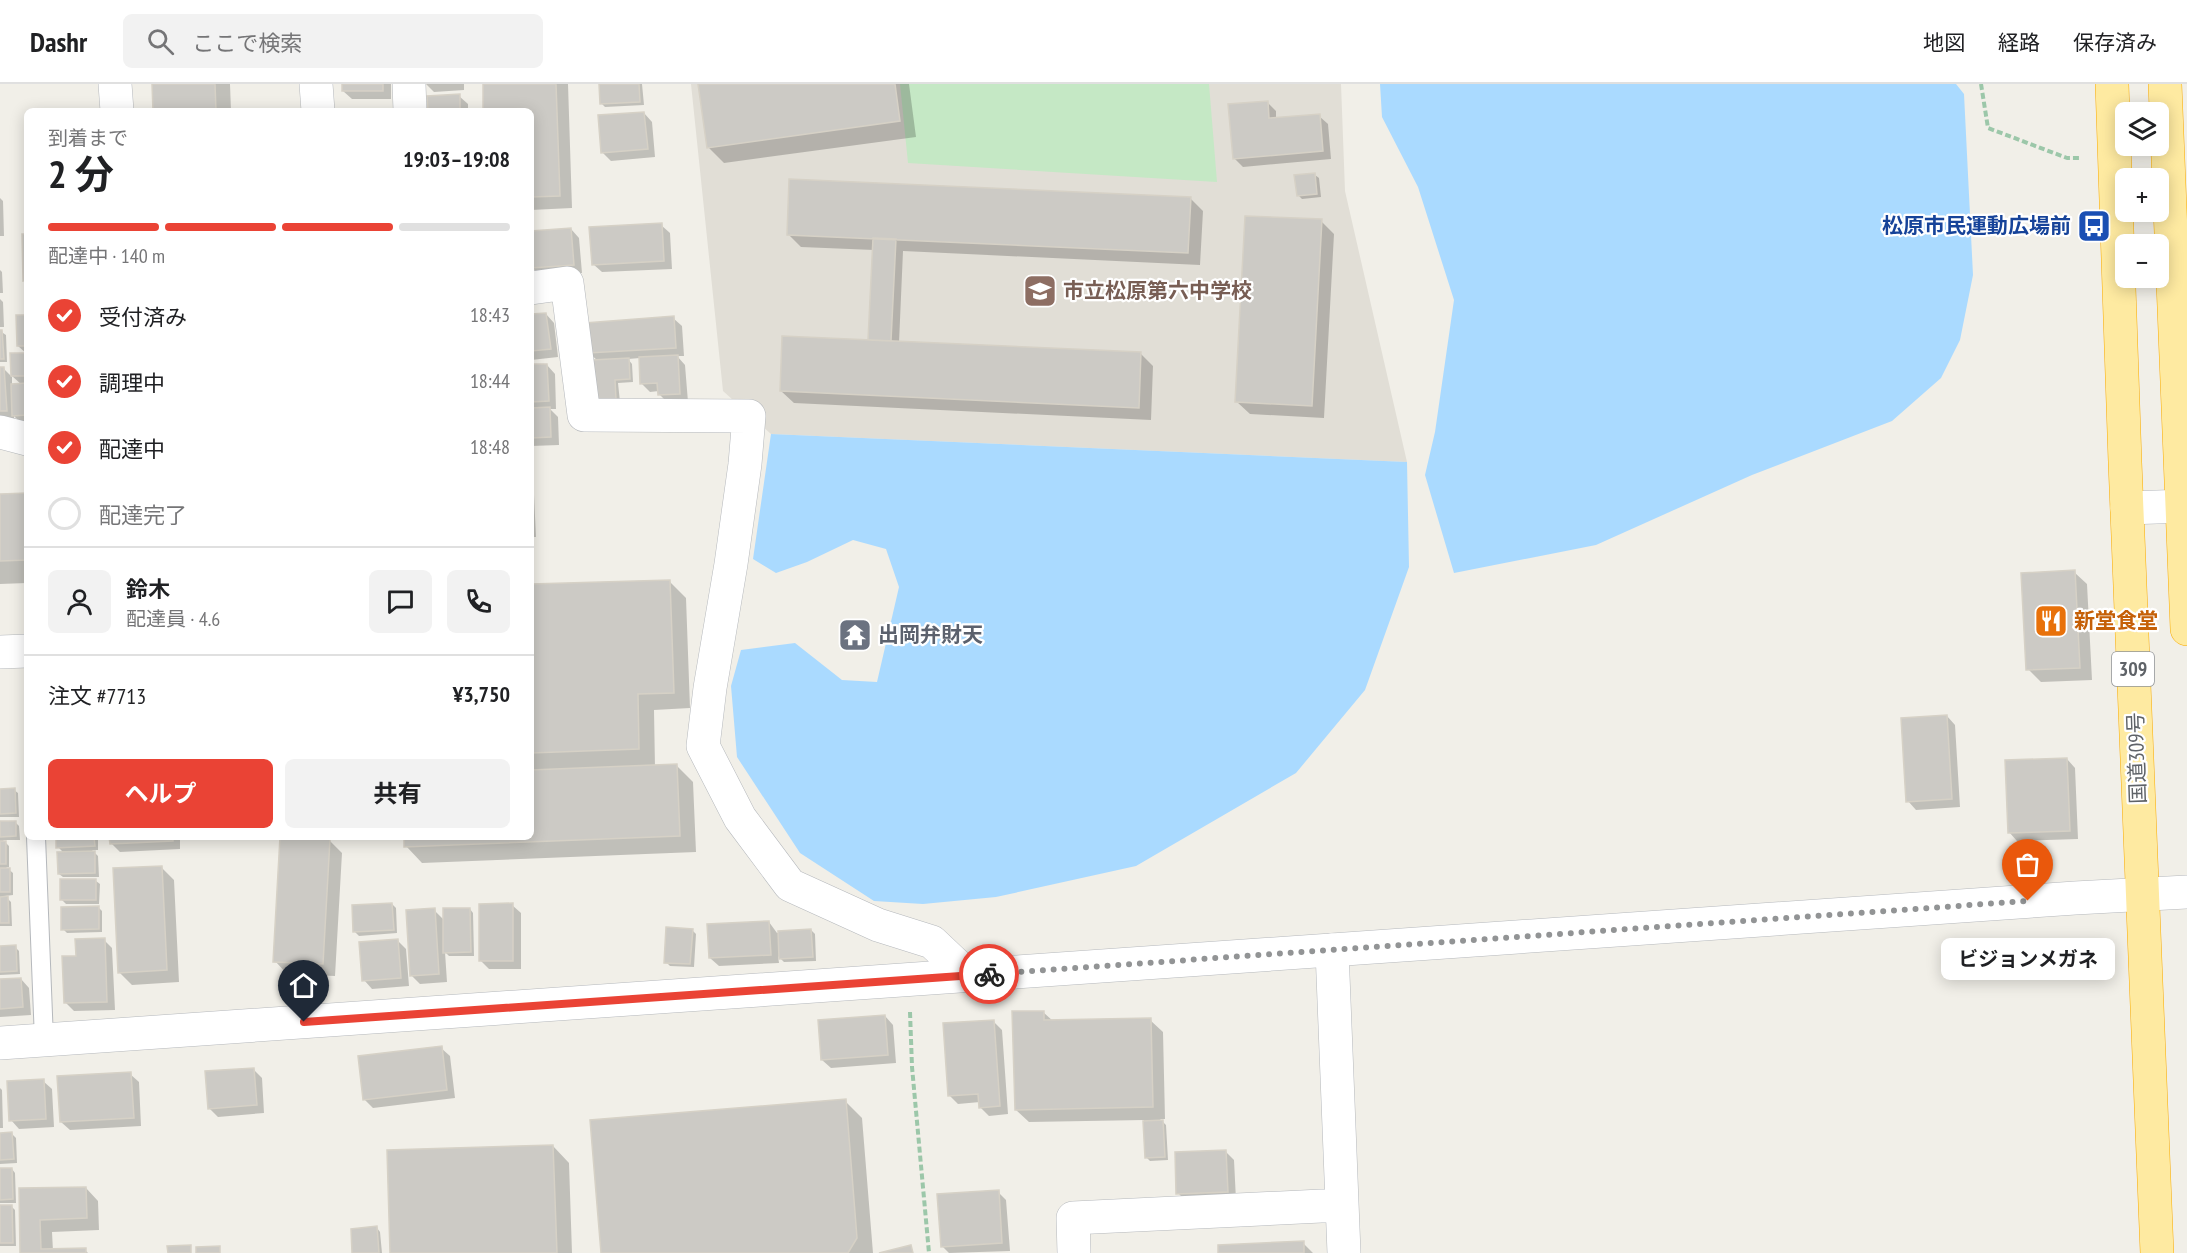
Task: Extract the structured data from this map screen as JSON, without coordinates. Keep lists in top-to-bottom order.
{
  "streets": {
    "highway": ["309", "国道309号"]
  },
  "places": {
    "bus stop": ["松原市民運動広場前"],
    "school or university": ["市立松原第六中学校"],
    "restaurant": ["新堂食堂"],
    "temple": ["出岡弁財天"],
    "other": ["ビジョンメガネ"]
  },
  "page": {
    "header": "Dashr",
    "search": "ここで検索",
    "nav": ["地図", "経路", "保存済み"],
    "map_buttons": ["+", "−"],
    "heading": ["2 分", "到着まで", "19:03–19:08"],
    "panel": [
      "鈴木",
      "配達員 · 4.6",
      "注文 #7713",
      "¥3,750"
    ],
    "bar": "配達中 · 140 m",
    "list": [
      ["受付済み", "18:43"],
      ["調理中", "18:44"],
      ["配達中", "18:48"],
      "配達完了"
    ],
    "buttons": ["ヘルプ", "共有"],
    "bubble": "ビジョンメガネ"
  }
}
